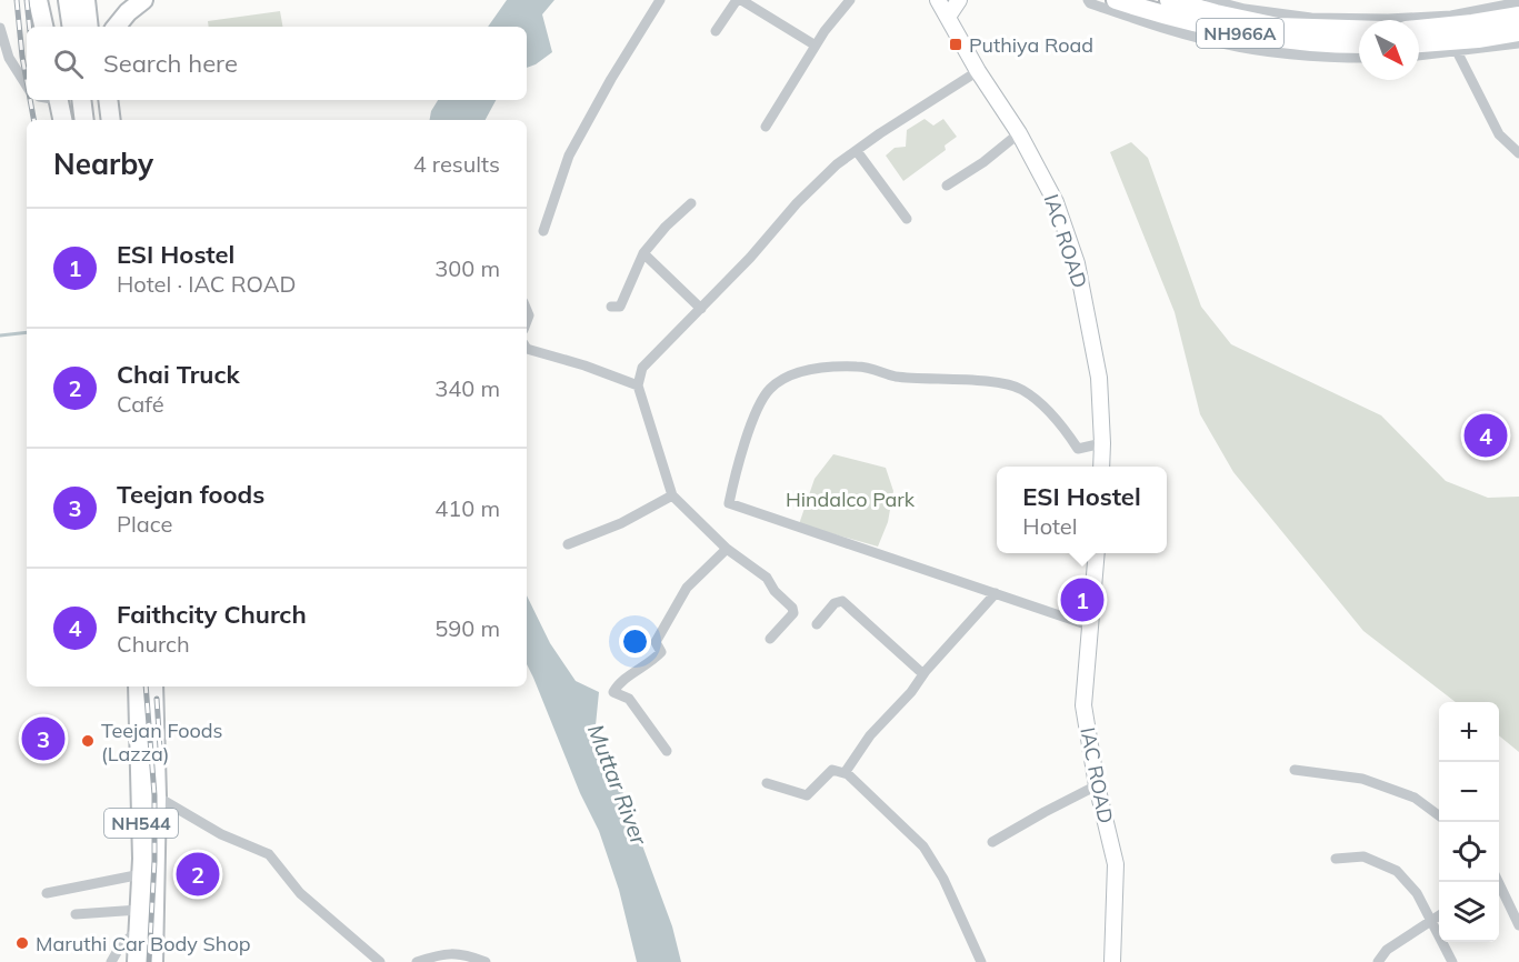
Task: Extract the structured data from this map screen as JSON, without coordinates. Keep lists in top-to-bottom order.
{
  "streets": {
    "highway": ["NH966A", "NH544"],
    "main road": ["IAC ROAD"]
  },
  "water": ["Muttar River"],
  "parks": ["Hindalco Park"],
  "places": {
    "transit": ["Puthiya Road"],
    "other": ["Teejan Foods (Lazza)", "Maruthi Car Body Shop"]
  },
  "north": "bottom right",
  "page": {
    "search": "Search here",
    "heading": ["Nearby", "4 results"],
    "list": [
      {
        "mark": "1",
        "name": "ESI Hostel",
        "note": "Hotel · IAC ROAD",
        "value": "300 m"
      },
      {
        "mark": "2",
        "name": "Chai Truck",
        "note": "Café",
        "value": "340 m"
      },
      {
        "mark": "3",
        "name": "Teejan foods",
        "note": "Place",
        "value": "410 m"
      },
      {
        "mark": "4",
        "name": "Faithcity Church",
        "note": "Church",
        "value": "590 m"
      }
    ],
    "pins": [
      "4",
      "1",
      "3",
      "2"
    ],
    "popup": ["ESI Hostel", "Hotel"],
    "map_buttons": ["+", "−"]
  }
}
